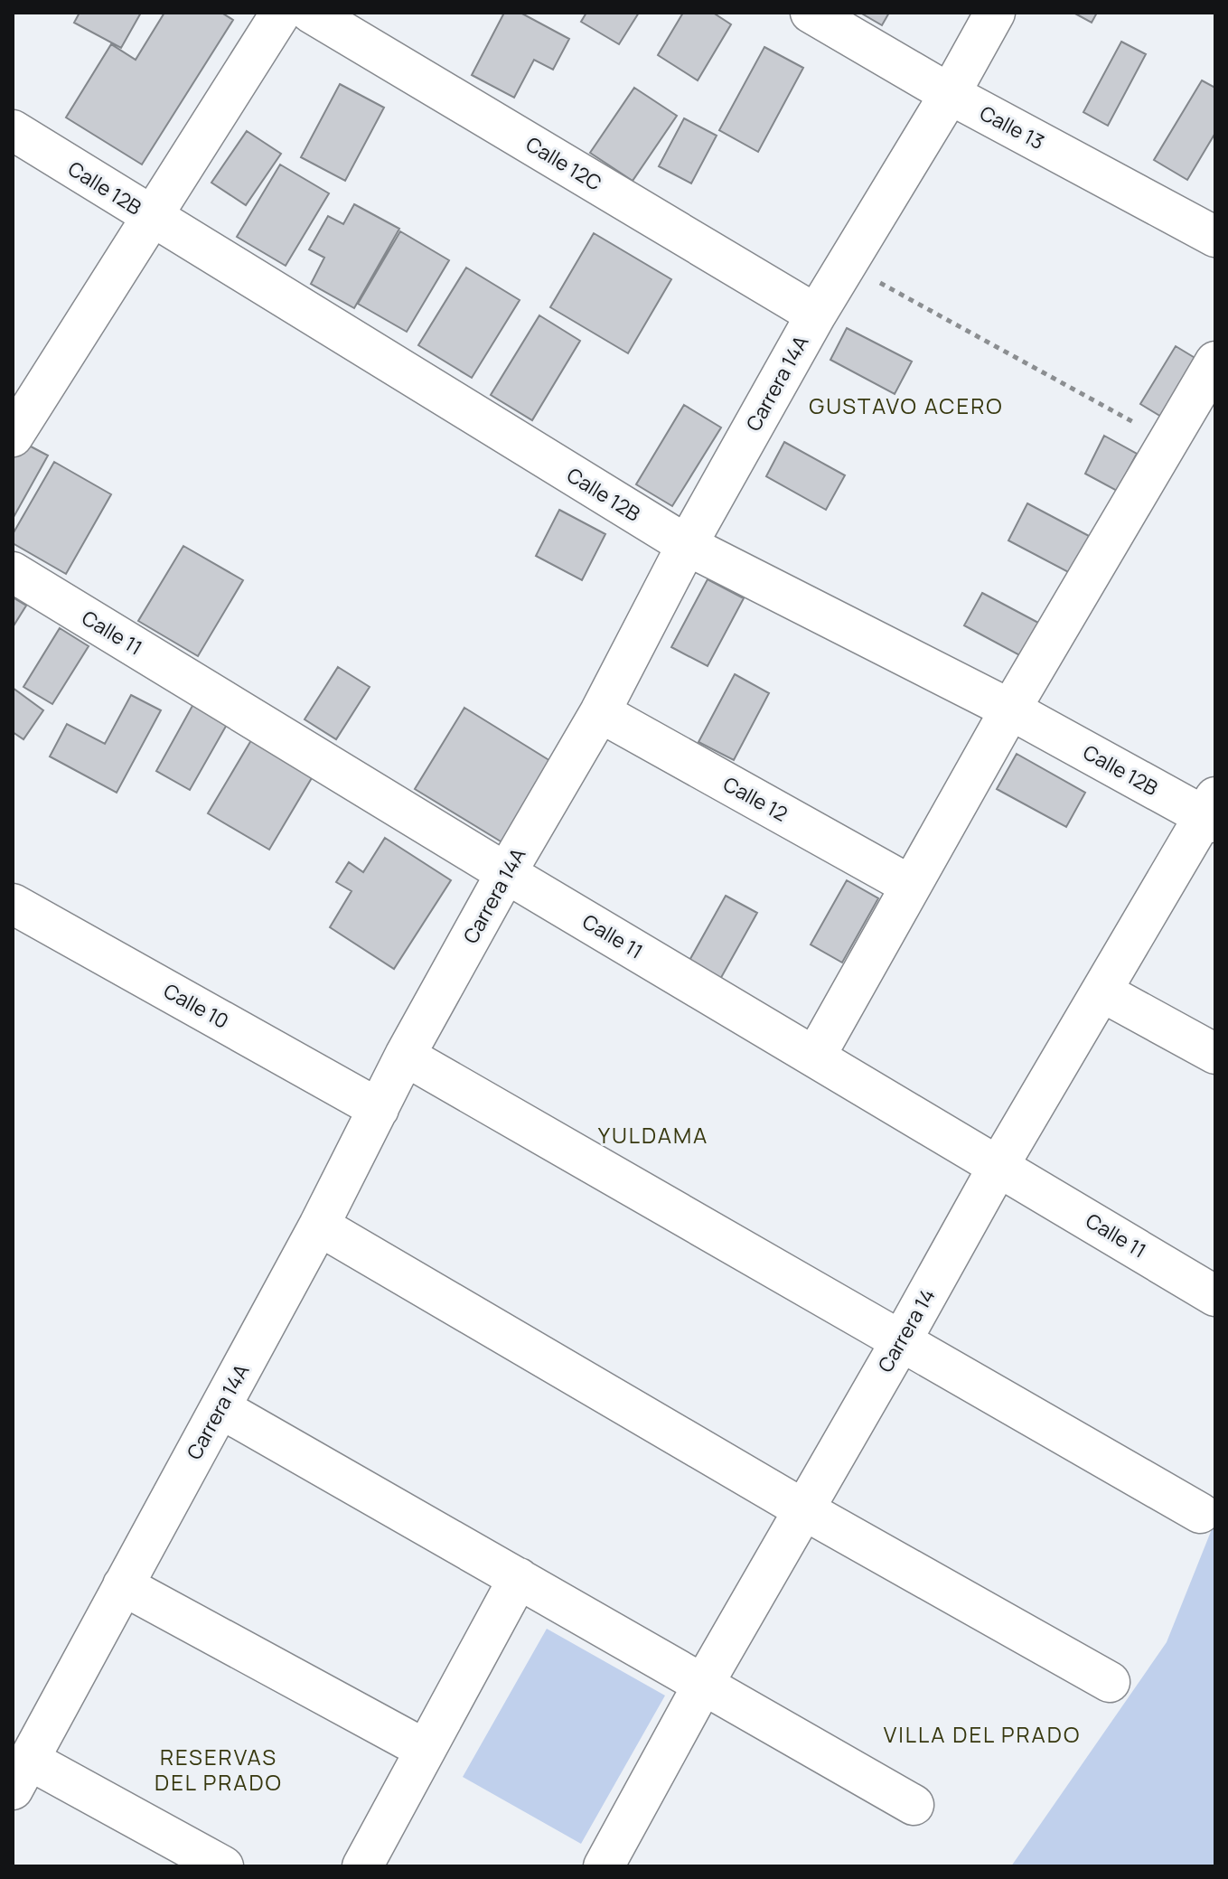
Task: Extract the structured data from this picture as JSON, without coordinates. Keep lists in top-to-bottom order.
{
  "streets": {
    "street": [
      "Calle 13",
      "Calle 12C",
      "Calle 12B",
      "Carrera 14A",
      "Calle 11",
      "Calle 12",
      "Calle 10",
      "Carrera 14"
    ]
  },
  "crossings": [
    ["Calle 13", "Carrera 14A"],
    ["Calle 12C", "Carrera 14A"],
    ["Calle 12B", "Carrera 14A"],
    ["Calle 12B", "Carrera 14"],
    ["Carrera 14A", "Calle 11"],
    ["Carrera 14A", "Calle 12"],
    ["Carrera 14A", "Calle 10"],
    ["Calle 11", "Carrera 14"]
  ],
  "districts": [
    "GUSTAVO ACERO",
    "YULDAMA",
    "VILLA DEL PRADO",
    "RESERVAS DEL PRADO"
  ]
}
